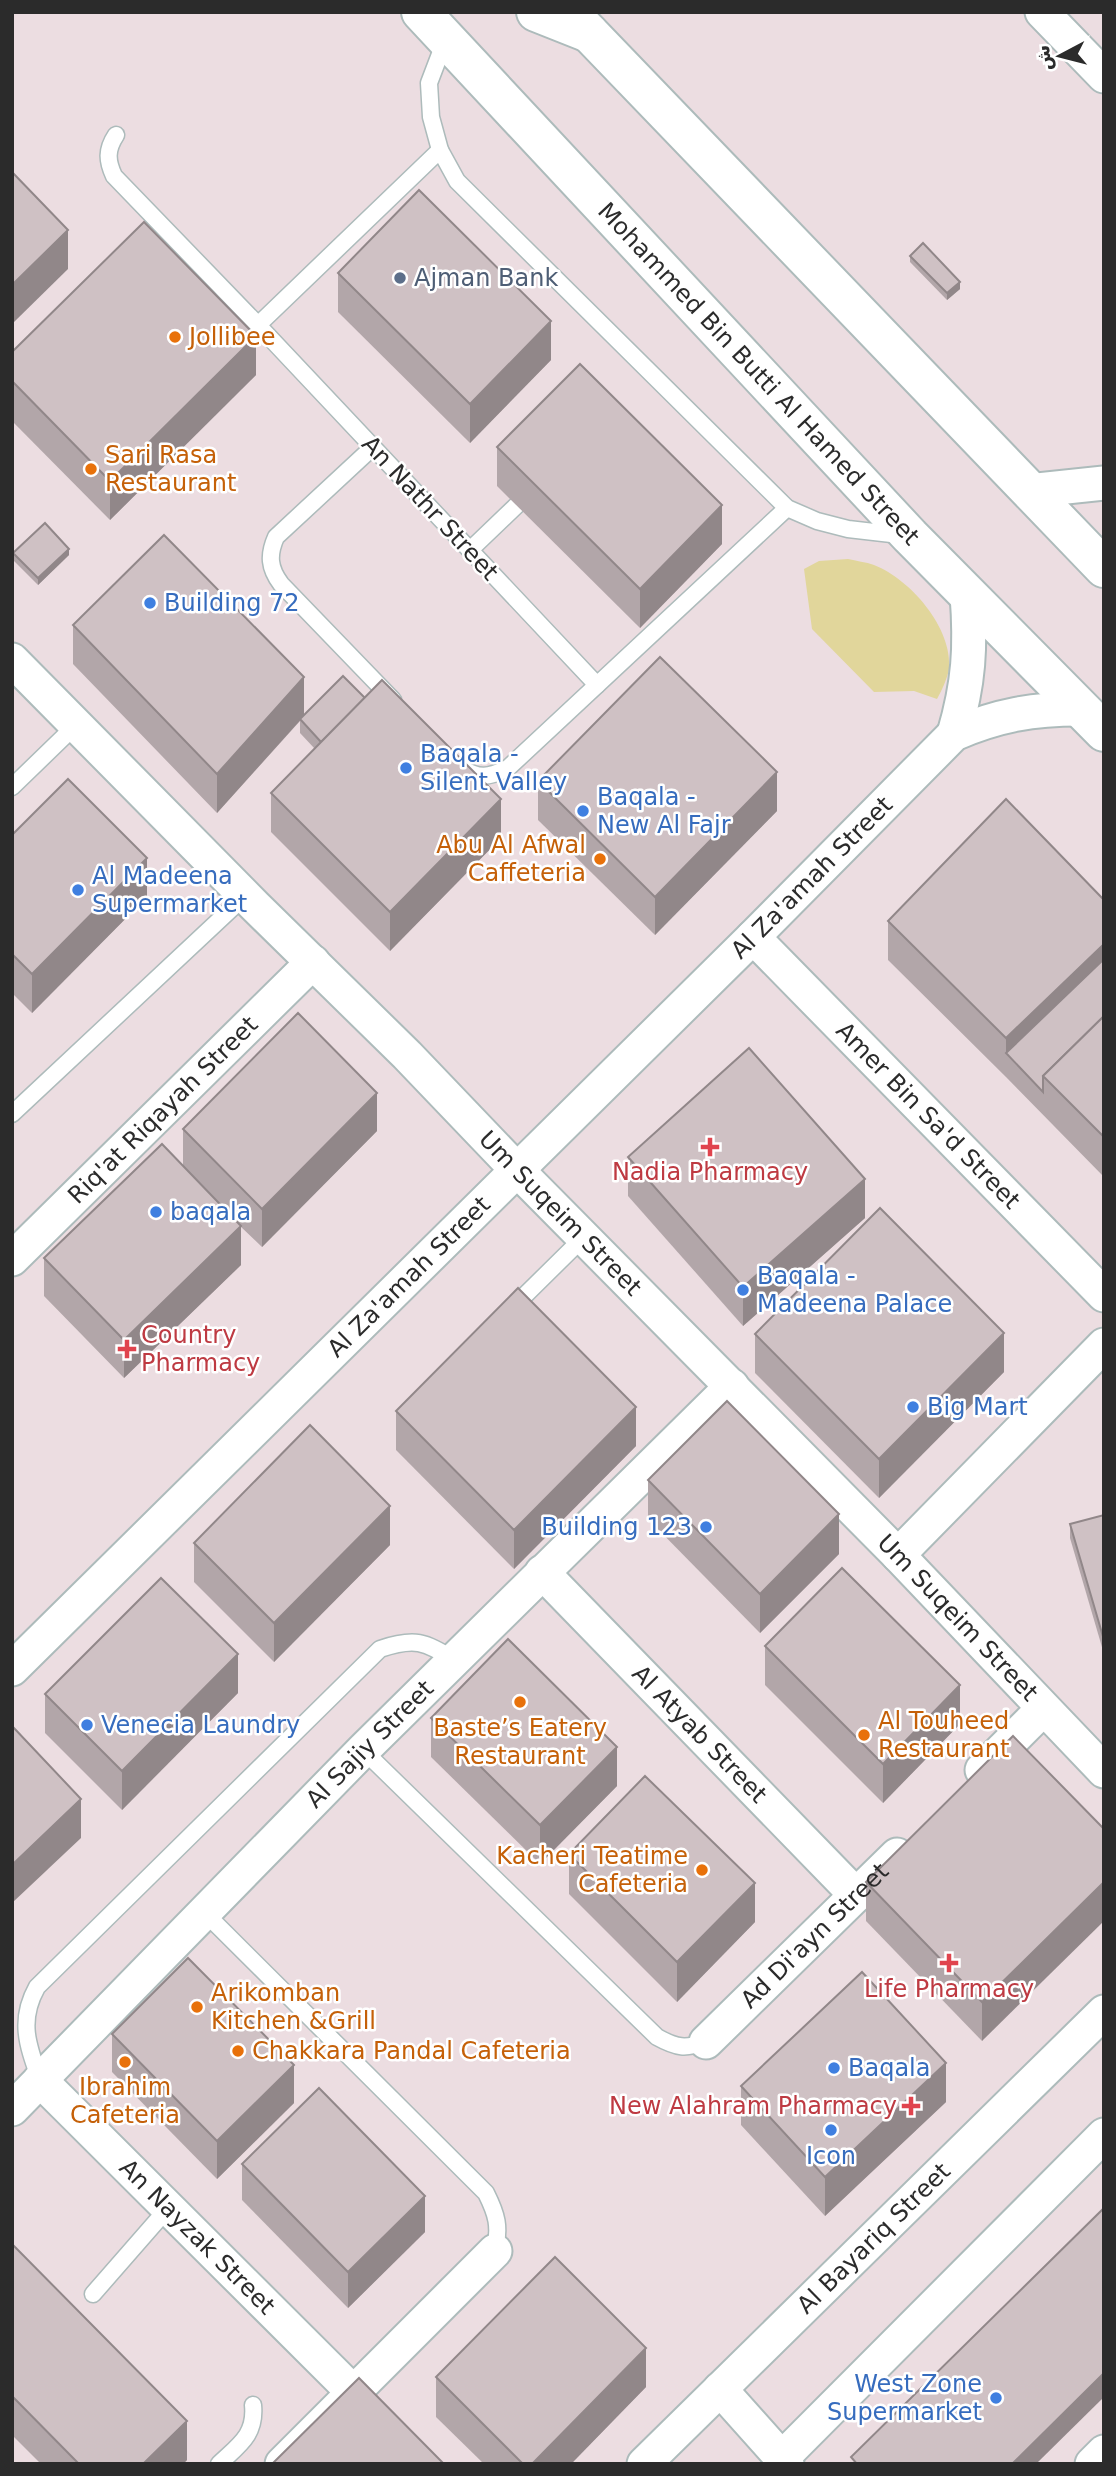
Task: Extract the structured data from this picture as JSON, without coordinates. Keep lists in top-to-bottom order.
{
  "streets": {
    "street": [
      "Mohammed Bin Butti Al Hamed Street",
      "Al Za'amah Street",
      "Riq'at Riqayah Street",
      "Amer Bin Sa'd Street",
      "Um Suqeim Street",
      "Al Atyab Street",
      "Al Sajiy Street",
      "Ad Di'ayn Street",
      "An Nayzak Street",
      "Al Bayariq Street"
    ],
    "lane": ["An Nathr Street"]
  },
  "crossings": [
    ["Mohammed Bin Butti Al Hamed Street", "Al Za'amah Street"],
    ["Al Za'amah Street", "Amer Bin Sa'd Street"],
    ["Al Za'amah Street", "Um Suqeim Street"],
    ["Riq'at Riqayah Street", "Um Suqeim Street"],
    ["Um Suqeim Street", "Al Sajiy Street"],
    ["Al Atyab Street", "Al Sajiy Street"],
    ["Al Atyab Street", "Ad Di'ayn Street"],
    ["Al Sajiy Street", "An Nayzak Street"]
  ],
  "places": {
    "other": [
      "Ajman Bank",
      "Jollibee",
      "Sari Rasa Restaurant",
      "Building 72",
      "Baqala - Silent Valley",
      "Baqala - New Al Fajr",
      "Abu Al Afwal Caffeteria",
      "Al Madeena Supermarket",
      "baqala",
      "Baqala - Madeena Palace",
      "Big Mart",
      "Building 123",
      "Baste’s Eatery Restaurant",
      "Venecia Laundry",
      "Al Touheed Restaurant",
      "Kacheri Teatime Cafeteria",
      "Arikomban Kitchen &Grill",
      "Chakkara Pandal Cafeteria",
      "Ibrahim Cafeteria",
      "Baqala",
      "Icon",
      "West Zone Supermarket"
    ],
    "health": [
      "Nadia Pharmacy",
      "Country Pharmacy",
      "Life Pharmacy",
      "New Alahram Pharmacy"
    ]
  },
  "north": "left"
}
